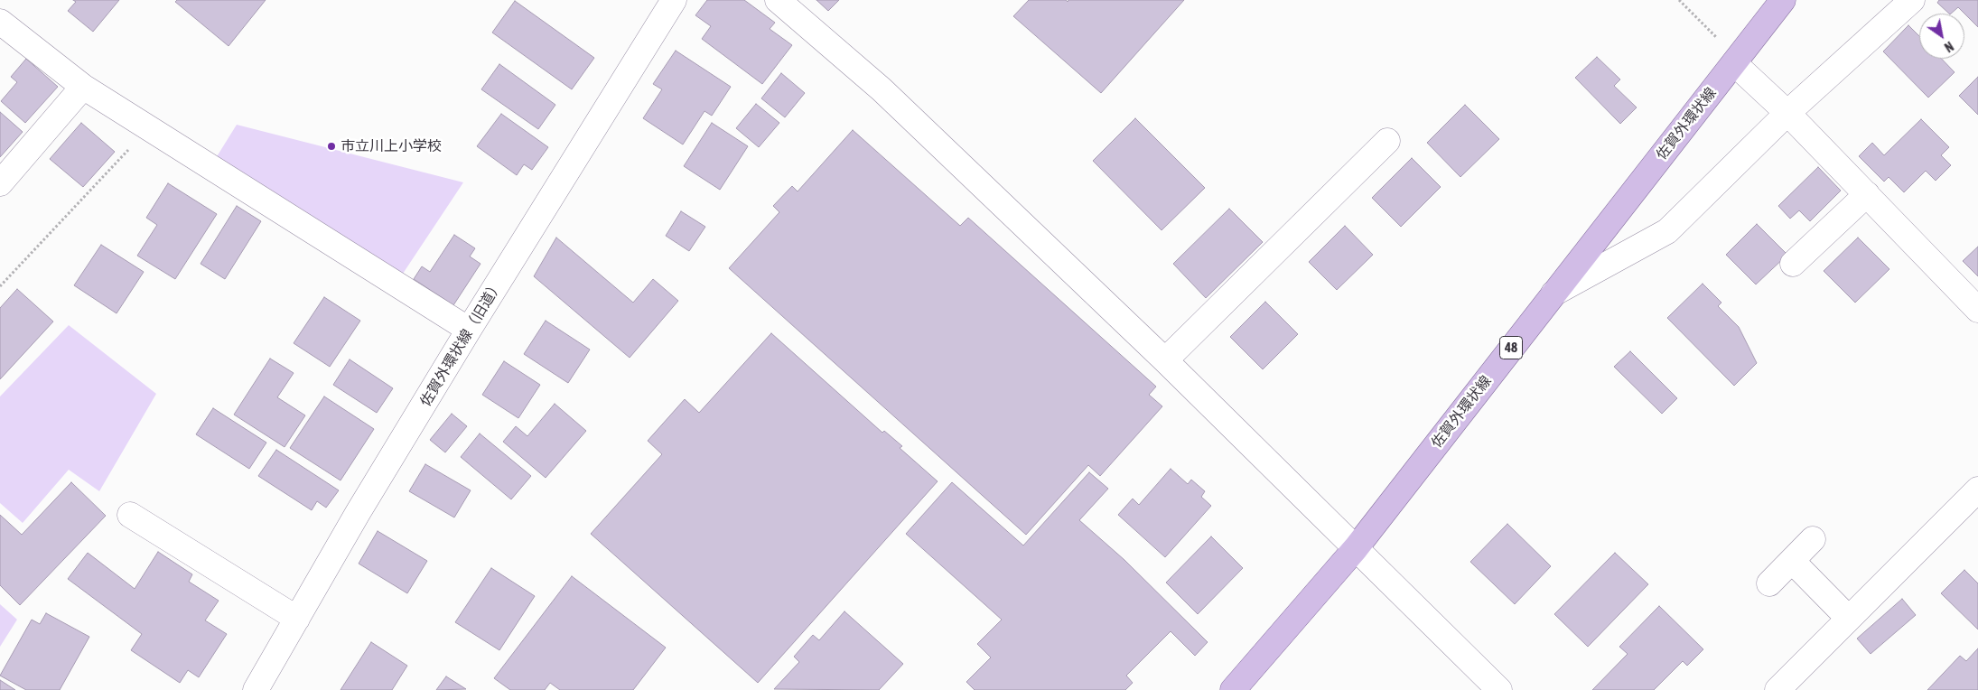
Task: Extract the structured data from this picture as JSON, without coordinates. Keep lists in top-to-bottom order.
{
  "streets": {
    "main road": ["佐賀外環状線", "48"],
    "street": ["佐賀外環状線（旧道）"]
  },
  "places": ["市立川上小学校"],
  "north": "bottom right"
}
